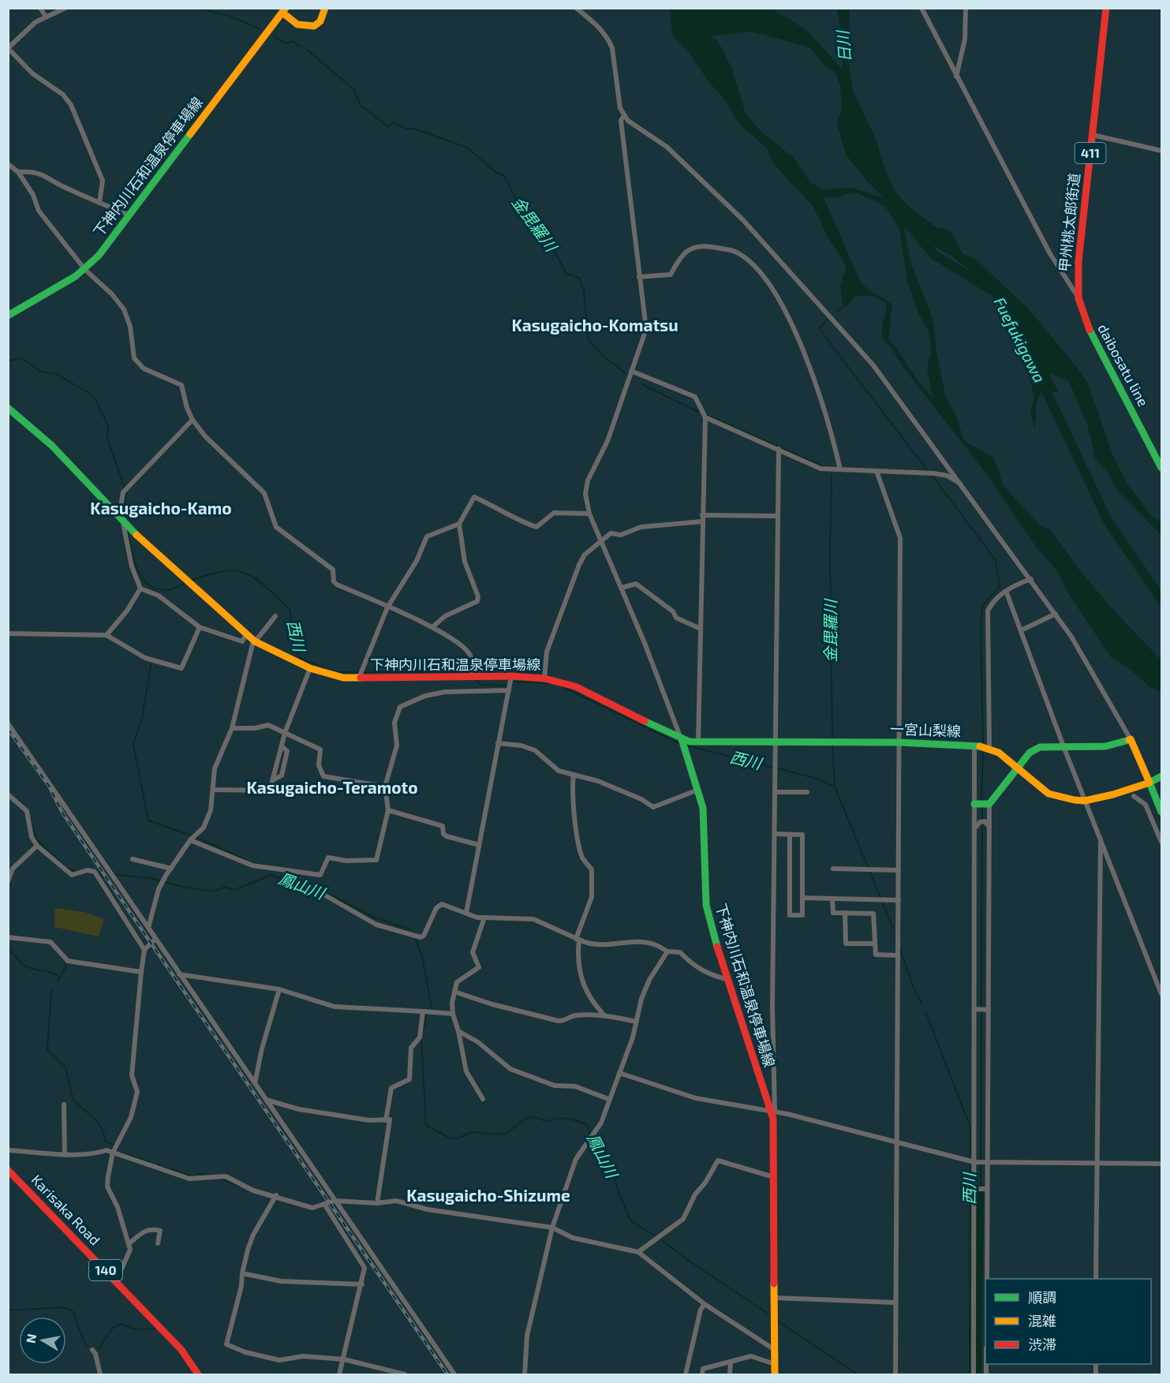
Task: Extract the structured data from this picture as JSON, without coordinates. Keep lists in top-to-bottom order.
{
  "streets": {
    "main road": [
      "411",
      "下神内川石和温泉停車場線",
      "甲州桃太郎街道",
      "daibosatu line",
      "一宮山梨線",
      "Karisaka Road",
      "140"
    ]
  },
  "crossings": [
    ["下神内川石和温泉停車場線", "一宮山梨線"],
    ["甲州桃太郎街道", "daibosatu line"]
  ],
  "districts": [
    "Kasugaicho-Komatsu",
    "Kasugaicho-Kamo",
    "Kasugaicho-Teramoto",
    "Kasugaicho-Shizume"
  ],
  "water": [
    "日川",
    "金毘羅川",
    "Fuefukigawa",
    "西川",
    "鳳山川"
  ],
  "legend": ["順調", "混雑", "渋滞"],
  "north": "left"
}
